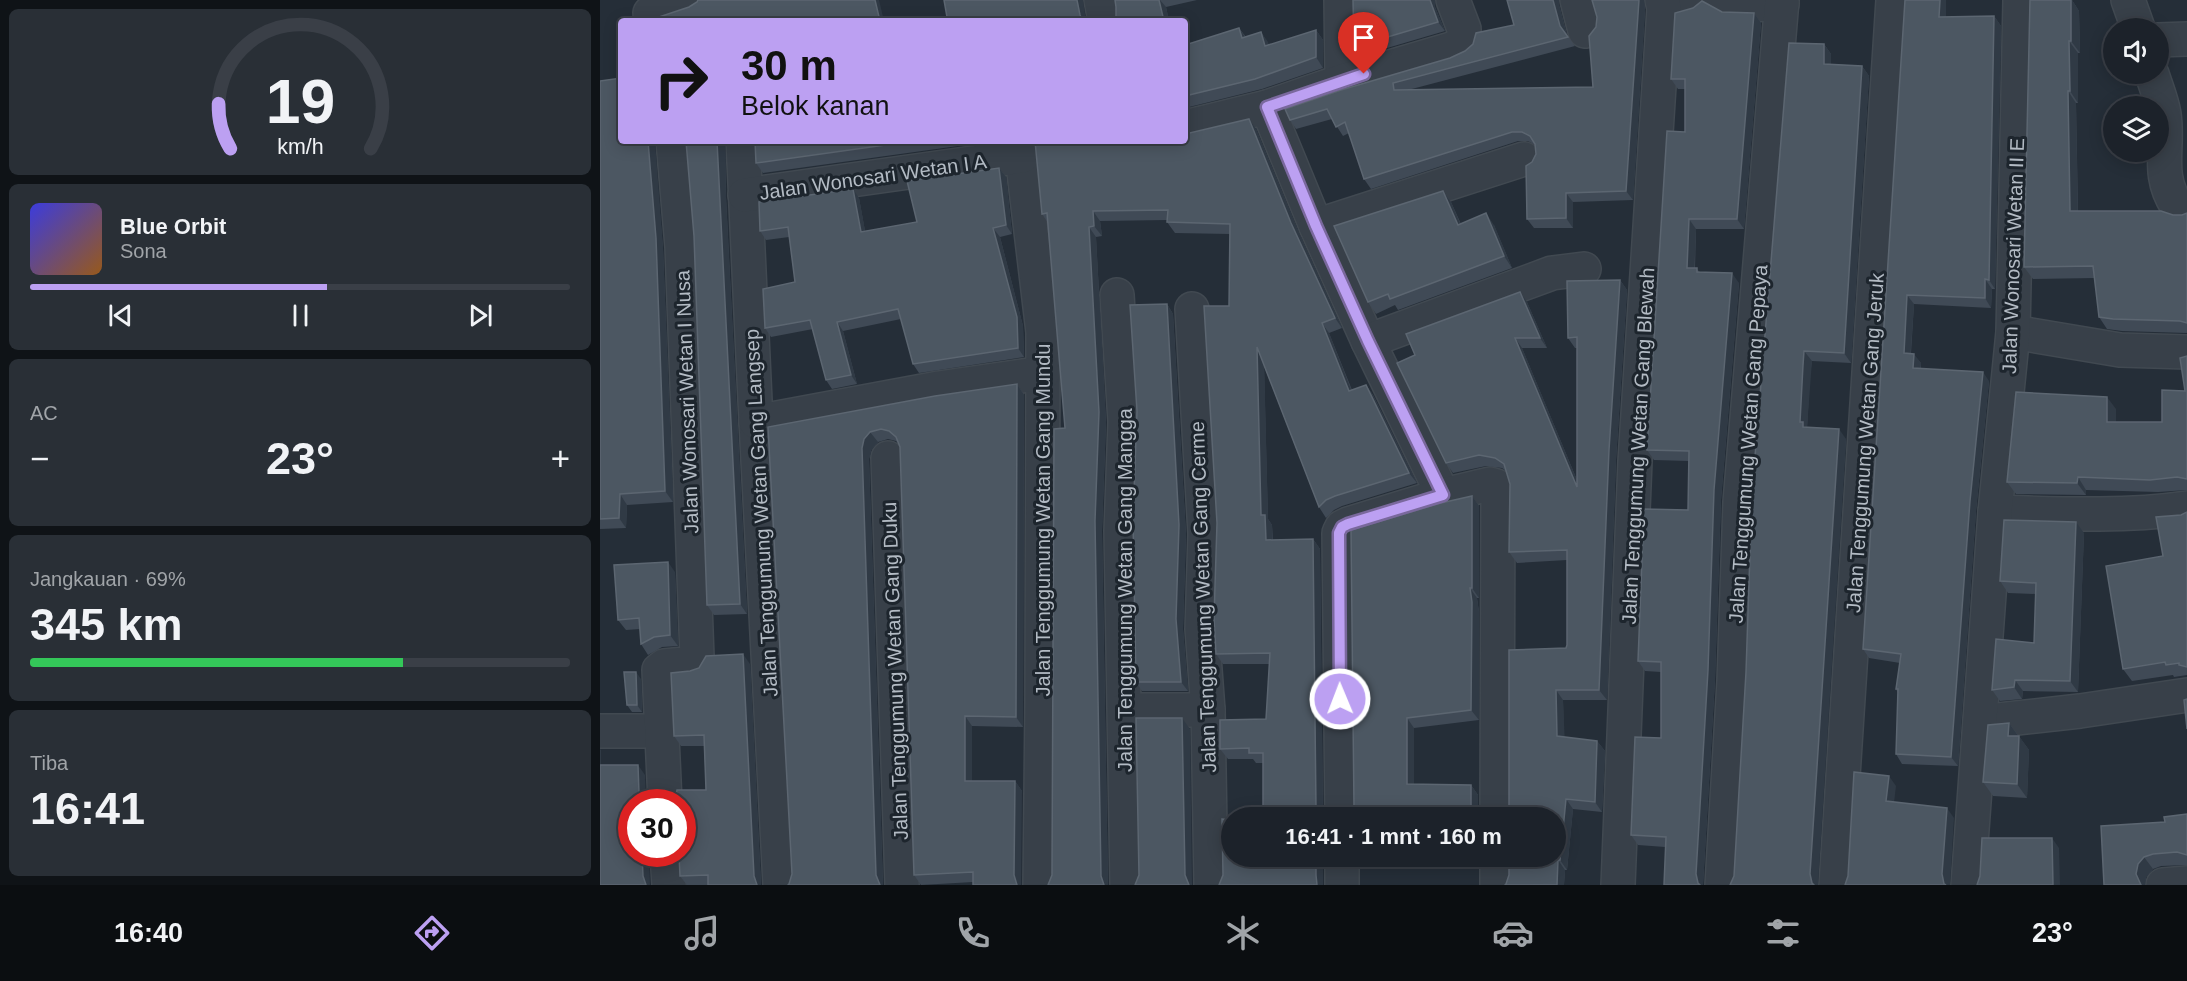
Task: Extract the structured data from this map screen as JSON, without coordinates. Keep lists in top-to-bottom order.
{
  "streets": {
    "street": [
      "Jalan Wonosari Wetan I A",
      "Jalan Wonosari Wetan II E",
      "Jalan Wonosari Wetan I Nusa",
      "Jalan Tenggumung Wetan Gang Jeruk",
      "Jalan Tenggumung Wetan Gang Pepaya",
      "Jalan Tenggumung Wetan Gang Blewah",
      "Jalan Tenggumung Wetan Gang Langsep",
      "Jalan Tenggumung Wetan Gang Mundu",
      "Jalan Tenggumung Wetan Gang Mangga",
      "Jalan Tenggumung Wetan Gang Cerme",
      "Jalan Tenggumung Wetan Gang Duku"
    ]
  },
  "crossings": [
    ["Jalan Wonosari Wetan I A", "Jalan Tenggumung Wetan Gang Langsep"],
    ["Jalan Wonosari Wetan I A", "Jalan Tenggumung Wetan Gang Mundu"]
  ],
  "page": {
    "turn": ["30 m", "Belok kanan"],
    "song": ["Blue Orbit", "Sona"],
    "tile": [
      "AC",
      ["Jangkauan · 69%", "345 km"],
      ["Tiba", "16:41"]
    ],
    "heat": ["−", "23°", "+"],
    "limit": "30",
    "trip": "16:41 · 1 mnt · 160 m",
    "tabs": ["16:40", "23°"],
    "gauge": ["19", "km/h"]
  }
}
